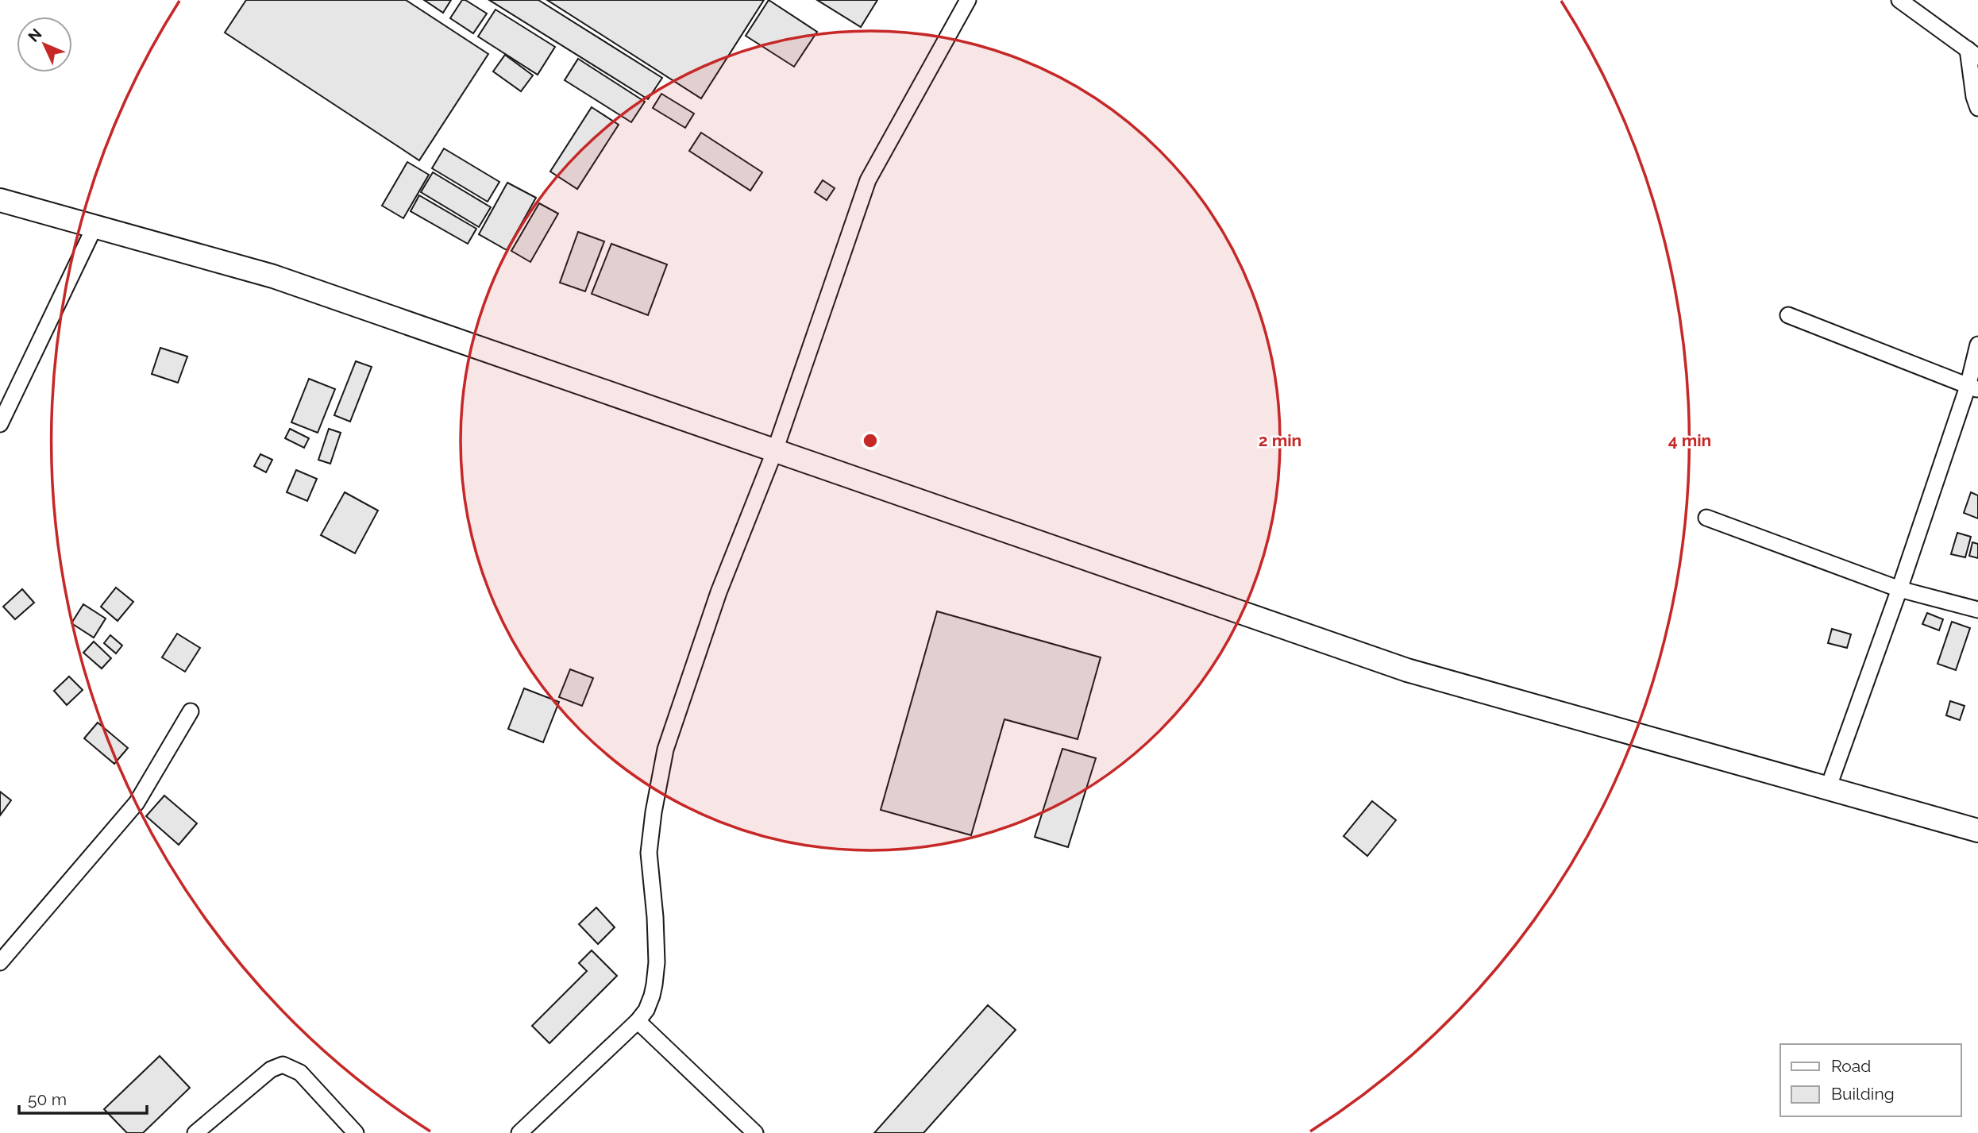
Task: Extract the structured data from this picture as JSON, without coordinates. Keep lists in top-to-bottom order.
{
  "legend": ["Road", "Building"],
  "scale_bar": "50 m",
  "north": "top left",
  "rings": ["2 min", "4 min"]
}
